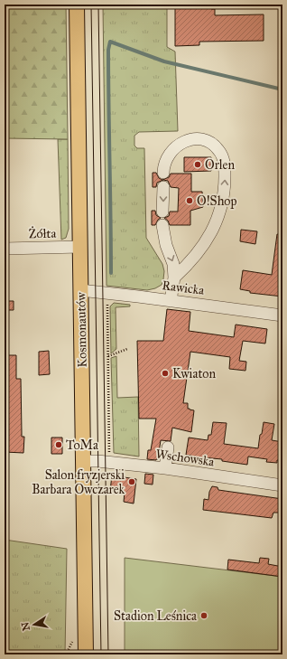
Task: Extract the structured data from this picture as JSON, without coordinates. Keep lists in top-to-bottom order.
{
  "streets": {
    "main road": ["Kosmonautów"],
    "street": ["Żółta", "Rawicka", "Wschowska"]
  },
  "crossings": [
    ["Żółta", "Kosmonautów"],
    ["Rawicka", "Kosmonautów"],
    ["Kosmonautów", "Wschowska"]
  ],
  "places": [
    "Orlen",
    "O!Shop",
    "Kwiaton",
    "ToMa",
    "Salon fryzjerski Barbara Owczarek",
    "Stadion Leśnica"
  ],
  "north": "left"
}
